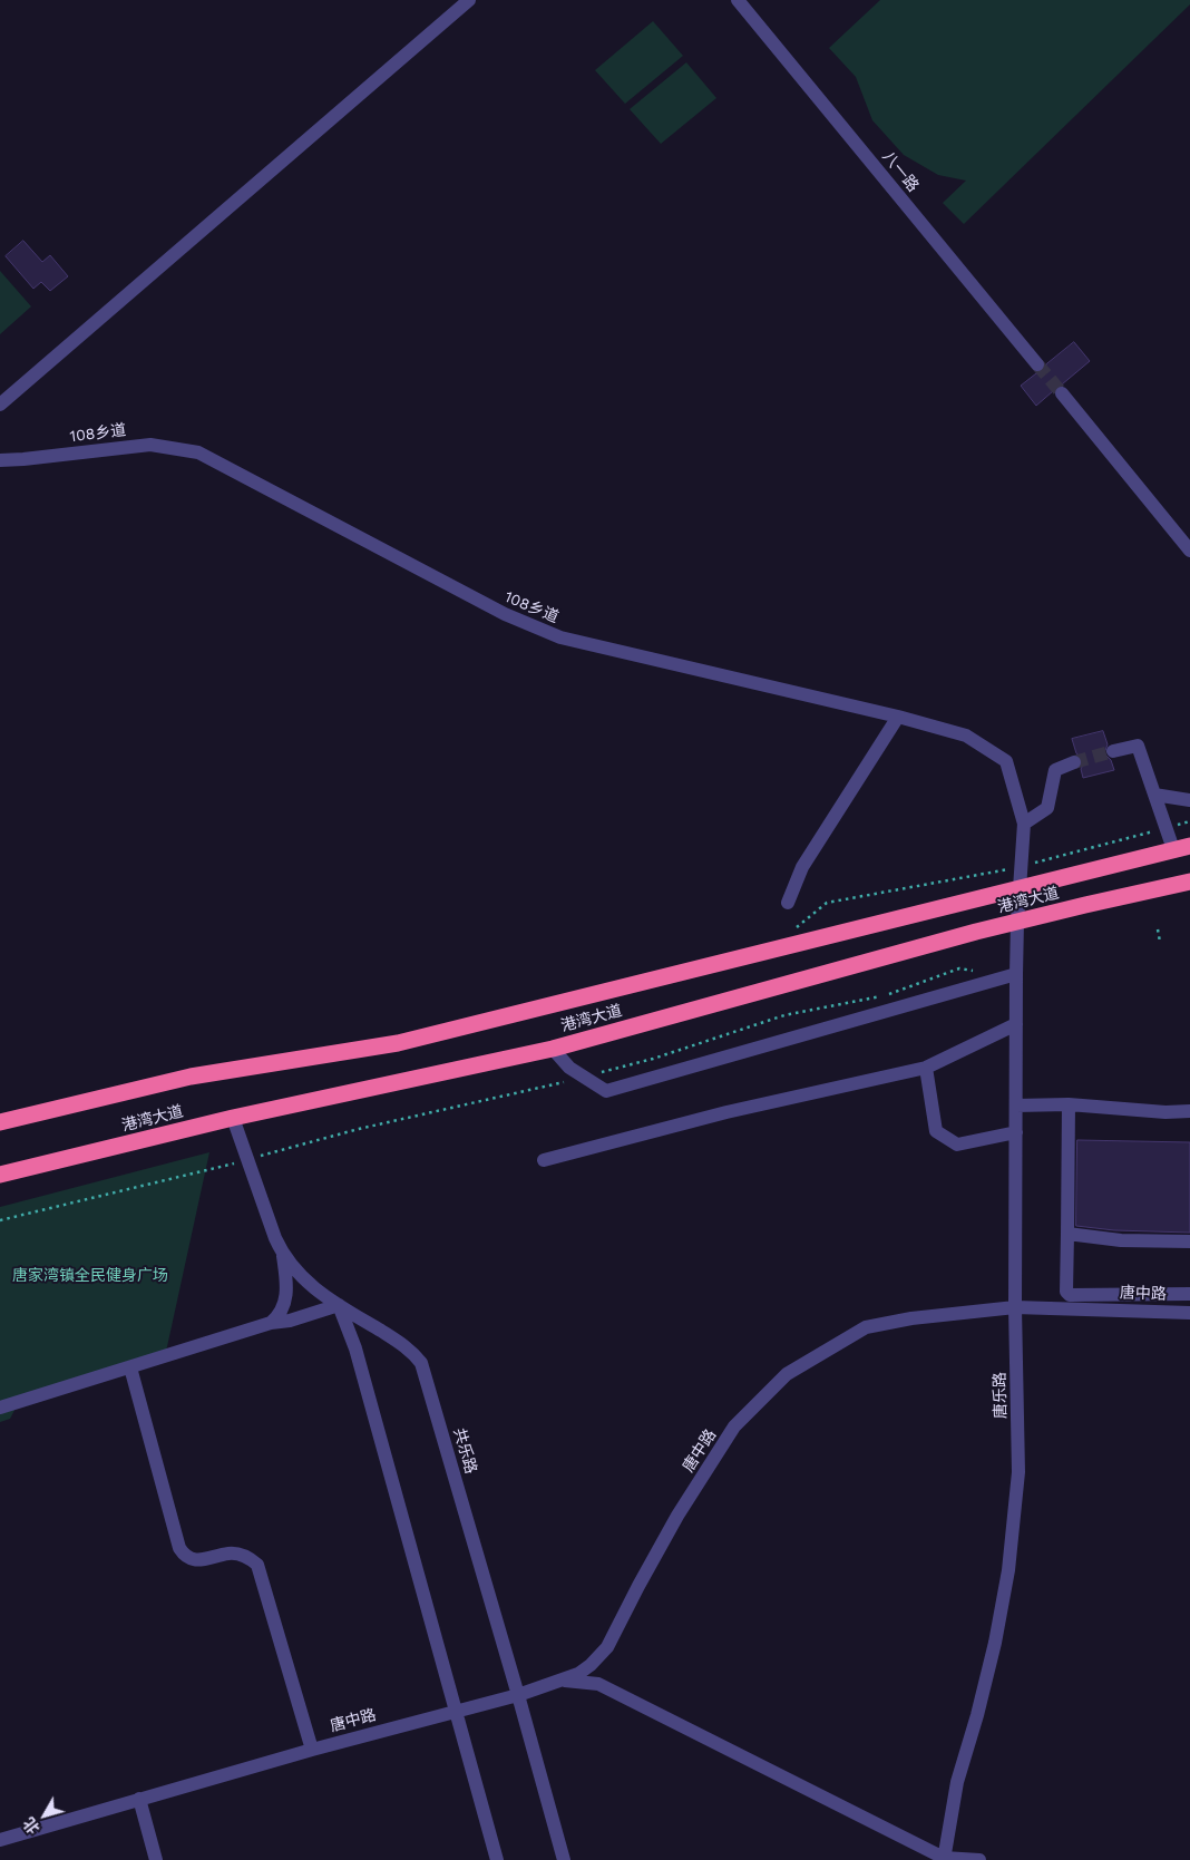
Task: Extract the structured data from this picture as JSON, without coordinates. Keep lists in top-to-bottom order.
{
  "streets": {
    "highway": ["港湾大道"],
    "street": [
      "八一路",
      "108乡道",
      "唐中路",
      "唐乐路",
      "共乐路"
    ]
  },
  "crossings": [
    ["108乡道", "唐乐路"],
    ["港湾大道", "唐乐路"],
    ["港湾大道", "共乐路"],
    ["唐中路", "唐乐路"],
    ["唐中路", "共乐路"]
  ],
  "parks": ["唐家湾镇全民健身广场"],
  "north": "bottom left"
}
